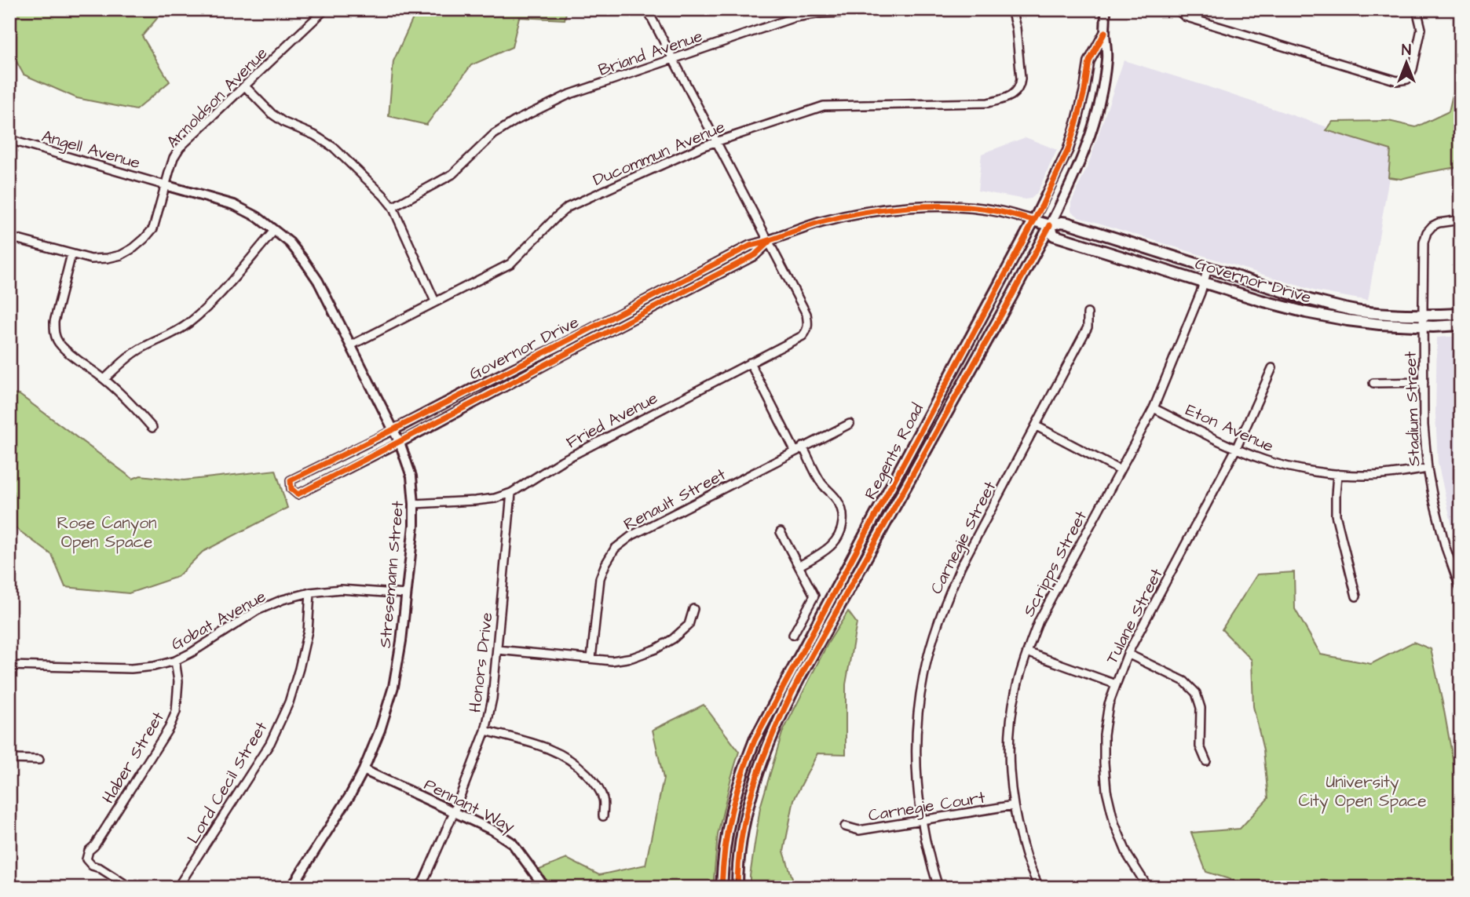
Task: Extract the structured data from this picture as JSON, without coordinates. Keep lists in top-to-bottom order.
{
  "streets": {
    "main road": ["Governor Drive", "Regents Road"],
    "street": [
      "Briand Avenue",
      "Arnoldson Avenue",
      "Angell Avenue",
      "Ducommun Avenue",
      "Stadium Street",
      "Fried Avenue",
      "Eton Avenue",
      "Renault Street",
      "Carnegie Street",
      "Scripps Street",
      "Stresemann Street",
      "Tulane Street",
      "Gobat Avenue",
      "Honors Drive",
      "Haber Street",
      "Lord Cecil Street",
      "Pennant Way",
      "Carnegie Court"
    ]
  },
  "crossings": [
    ["Arnoldson Avenue", "Angell Avenue"],
    ["Arnoldson Avenue", "Stresemann Street"],
    ["Angell Avenue", "Stresemann Street"],
    ["Ducommun Avenue", "Stresemann Street"],
    ["Governor Drive", "Stadium Street"],
    ["Governor Drive", "Fried Avenue"],
    ["Governor Drive", "Regents Road"],
    ["Governor Drive", "Scripps Street"],
    ["Governor Drive", "Stresemann Street"],
    ["Stadium Street", "Eton Avenue"],
    ["Fried Avenue", "Stresemann Street"],
    ["Fried Avenue", "Honors Drive"],
    ["Eton Avenue", "Scripps Street"],
    ["Eton Avenue", "Tulane Street"],
    ["Carnegie Street", "Carnegie Court"],
    ["Scripps Street", "Carnegie Court"],
    ["Stresemann Street", "Gobat Avenue"],
    ["Stresemann Street", "Pennant Way"],
    ["Gobat Avenue", "Haber Street"],
    ["Gobat Avenue", "Lord Cecil Street"],
    ["Honors Drive", "Pennant Way"]
  ],
  "parks": ["Rose Canyon Open Space", "University City Open Space"],
  "north": "top"
}
